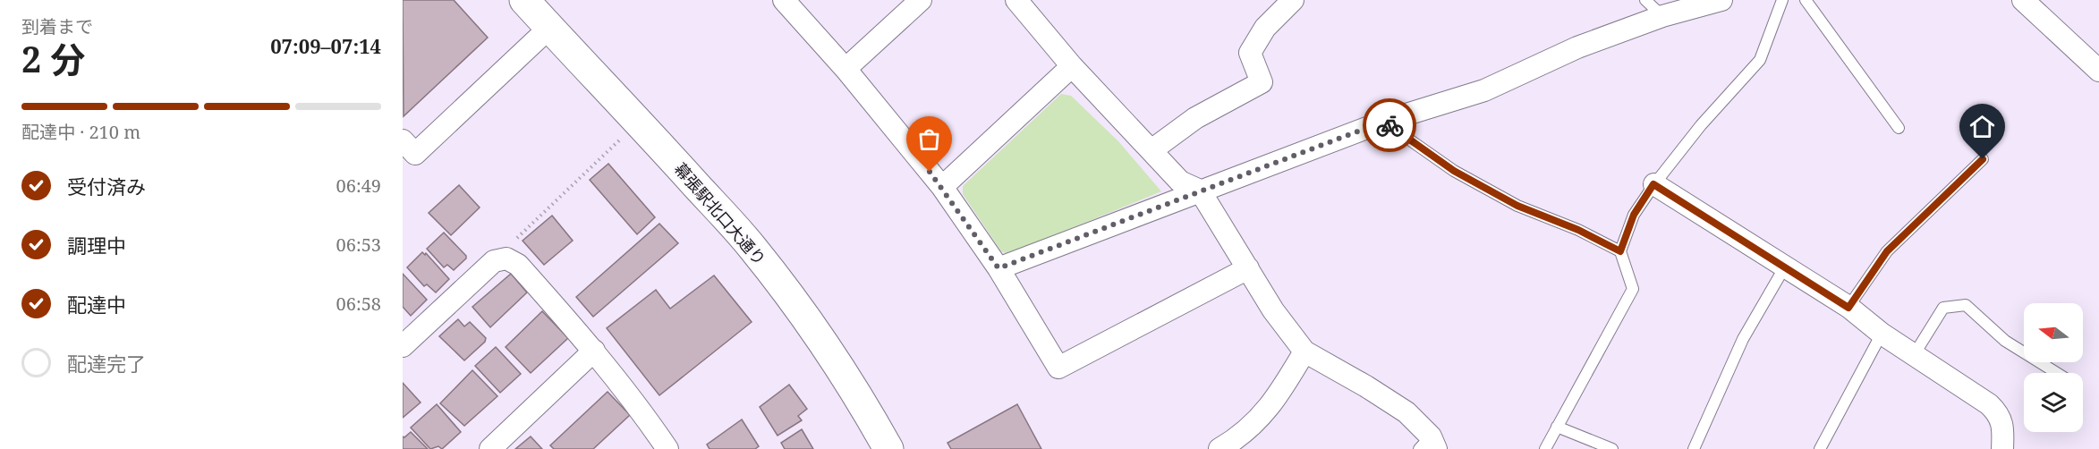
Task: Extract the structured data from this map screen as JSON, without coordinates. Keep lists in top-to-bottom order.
{
  "streets": {
    "street": ["幕張駅北口大通り"]
  },
  "north": "left",
  "page": {
    "heading": ["2 分", "到着まで", "07:09–07:14"],
    "bar": "配達中 · 210 m",
    "list": [
      ["受付済み", "06:49"],
      ["調理中", "06:53"],
      ["配達中", "06:58"],
      "配達完了"
    ]
  }
}
